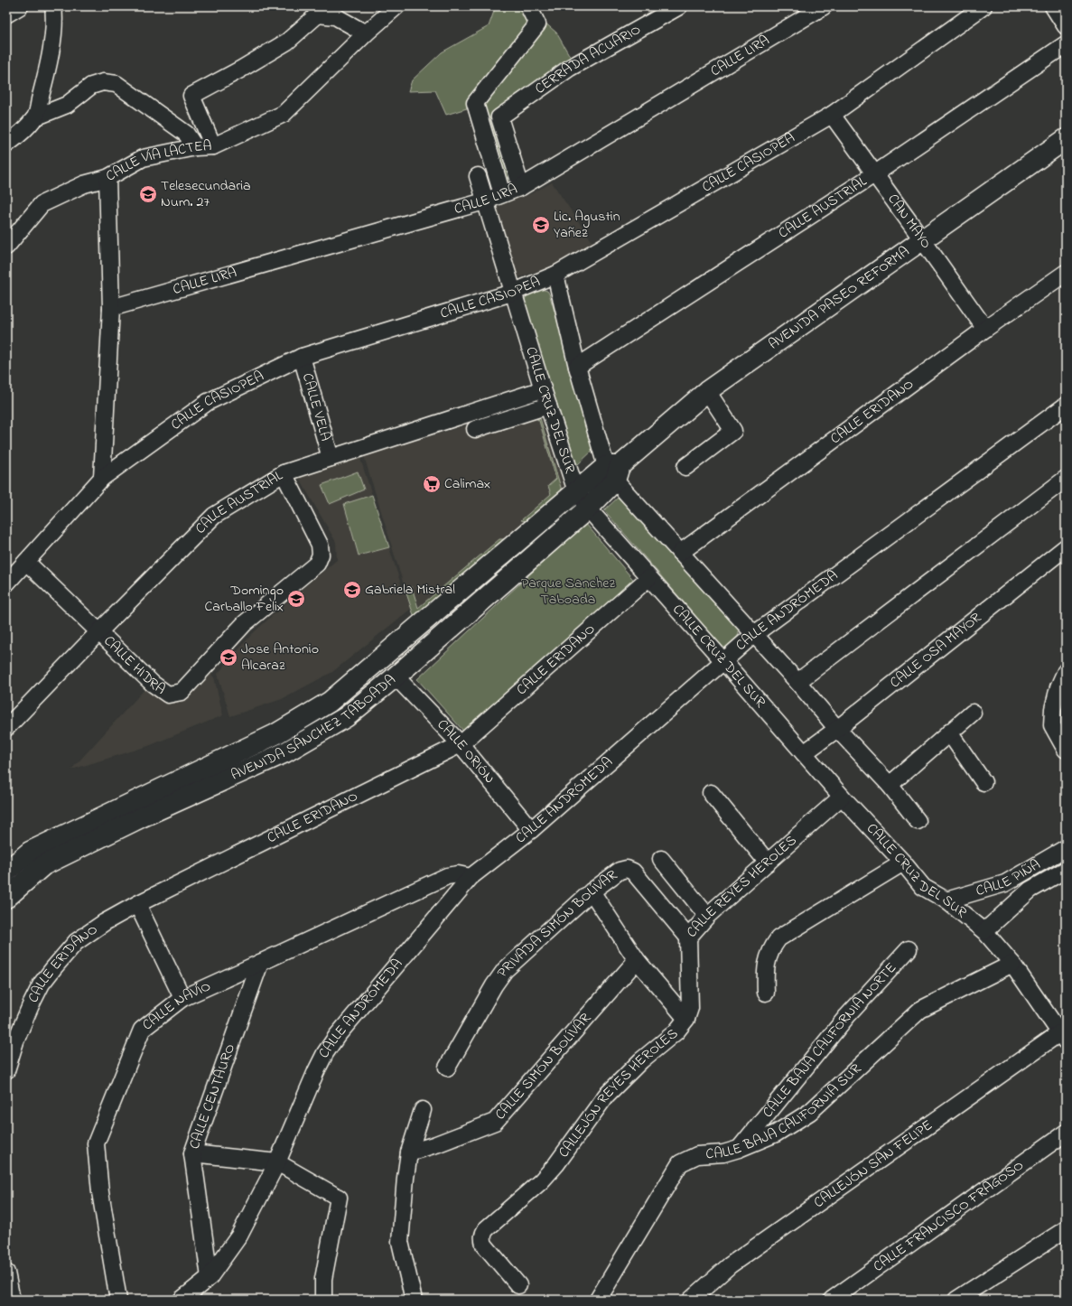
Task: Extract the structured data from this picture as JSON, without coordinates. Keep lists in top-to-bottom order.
{
  "streets": {
    "main road": ["AVENIDA PASEO REFORMA", "AVENIDA SÁNCHEZ TABOADA"],
    "street": [
      "CALLE LIRA",
      "CERRADA ACUARIO",
      "CALLE CASIOPEA",
      "CALLE VÍA LÁCTEA",
      "CALLE AUSTRIAL",
      "CAN MAYO",
      "CALLE VELA",
      "CALLE CRUZ DEL SUR",
      "CALLE ERIDANO",
      "CALLE ANDRÓMEDA",
      "CALLE OSA MAYOR",
      "CALLE HIDRA",
      "CALLE ORIÓN",
      "CALLE PIÑA",
      "CALLE REYES HEROLES",
      "PRIVADA SIMÓN BOLÍVAR",
      "CALLE NAVÍO",
      "CALLE BAJA CALIFORNIA NORTE",
      "CALLE SIMÓN BOLÍVAR",
      "CALLEJÓN REYES HEROLES",
      "CALLE CENTAURO",
      "CALLE BAJA CALIFORNIA SUR",
      "CALLEJÓN SAN FELIPE",
      "CALLE FRANCISCO FRAGOSO"
    ]
  },
  "crossings": [
    ["CALLE LIRA", "CERRADA ACUARIO"],
    ["CALLE LIRA", "CALLE VÍA LÁCTEA"],
    ["CALLE LIRA", "CALLE CRUZ DEL SUR"],
    ["CALLE CASIOPEA", "CALLE VÍA LÁCTEA"],
    ["CALLE CASIOPEA", "CAN MAYO"],
    ["CALLE CASIOPEA", "CALLE VELA"],
    ["CALLE CASIOPEA", "CALLE CRUZ DEL SUR"],
    ["CALLE CASIOPEA", "CALLE HIDRA"],
    ["CALLE AUSTRIAL", "CAN MAYO"],
    ["CALLE AUSTRIAL", "CALLE VELA"],
    ["CALLE AUSTRIAL", "CALLE CRUZ DEL SUR"],
    ["CALLE AUSTRIAL", "CALLE HIDRA"],
    ["CAN MAYO", "AVENIDA PASEO REFORMA"],
    ["CAN MAYO", "CALLE ERIDANO"],
    ["AVENIDA PASEO REFORMA", "CALLE CRUZ DEL SUR"],
    ["AVENIDA PASEO REFORMA", "AVENIDA SÁNCHEZ TABOADA"],
    ["CALLE CRUZ DEL SUR", "CALLE ERIDANO"],
    ["CALLE CRUZ DEL SUR", "CALLE ANDRÓMEDA"],
    ["CALLE CRUZ DEL SUR", "CALLE OSA MAYOR"],
    ["CALLE CRUZ DEL SUR", "AVENIDA SÁNCHEZ TABOADA"],
    ["CALLE CRUZ DEL SUR", "CALLE PIÑA"],
    ["CALLE CRUZ DEL SUR", "CALLE REYES HEROLES"],
    ["CALLE CRUZ DEL SUR", "CALLE BAJA CALIFORNIA SUR"],
    ["CALLE CRUZ DEL SUR", "CALLEJÓN SAN FELIPE"],
    ["CALLE ERIDANO", "CALLE ORIÓN"],
    ["CALLE ANDRÓMEDA", "CALLE ORIÓN"],
    ["CALLE ANDRÓMEDA", "CALLE NAVÍO"],
    ["CALLE ANDRÓMEDA", "CALLE CENTAURO"],
    ["AVENIDA SÁNCHEZ TABOADA", "CALLE ORIÓN"],
    ["CALLE REYES HEROLES", "PRIVADA SIMÓN BOLÍVAR"],
    ["CALLE REYES HEROLES", "CALLEJÓN REYES HEROLES"],
    ["PRIVADA SIMÓN BOLÍVAR", "CALLEJÓN REYES HEROLES"],
    ["CALLE NAVÍO", "CALLE CENTAURO"],
    ["CALLE BAJA CALIFORNIA NORTE", "CALLE BAJA CALIFORNIA SUR"],
    ["CALLE SIMÓN BOLÍVAR", "CALLEJÓN REYES HEROLES"]
  ],
  "parks": ["Parque Sanchez Taboada"],
  "places": {
    "school or university": [
      "Telesecundaria Num. 27",
      "Lic. Agustin Yañez",
      "Gabriela Mistral",
      "Domingo Carballo Felix",
      "Jose Antonio Alcaraz"
    ],
    "supermarket": ["Calimax"]
  }
}
